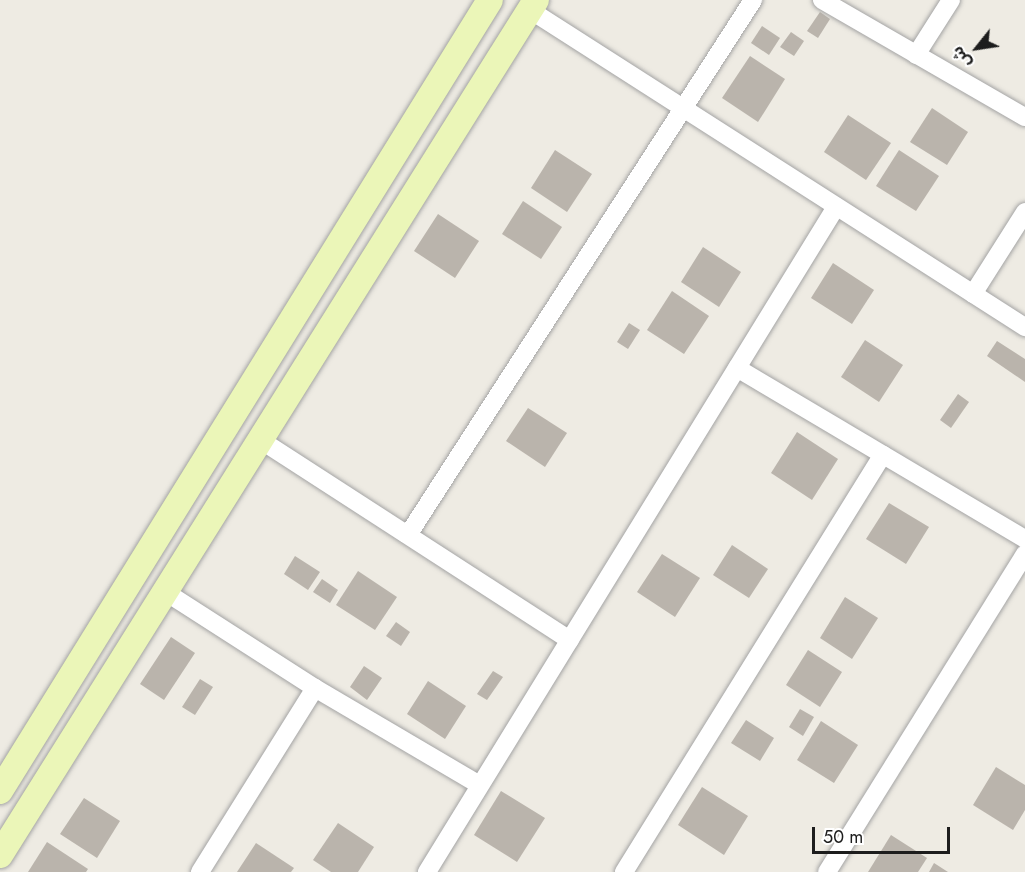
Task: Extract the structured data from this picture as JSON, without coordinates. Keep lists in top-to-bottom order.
{
  "scale_bar": "50 m",
  "north": "bottom left"
}
